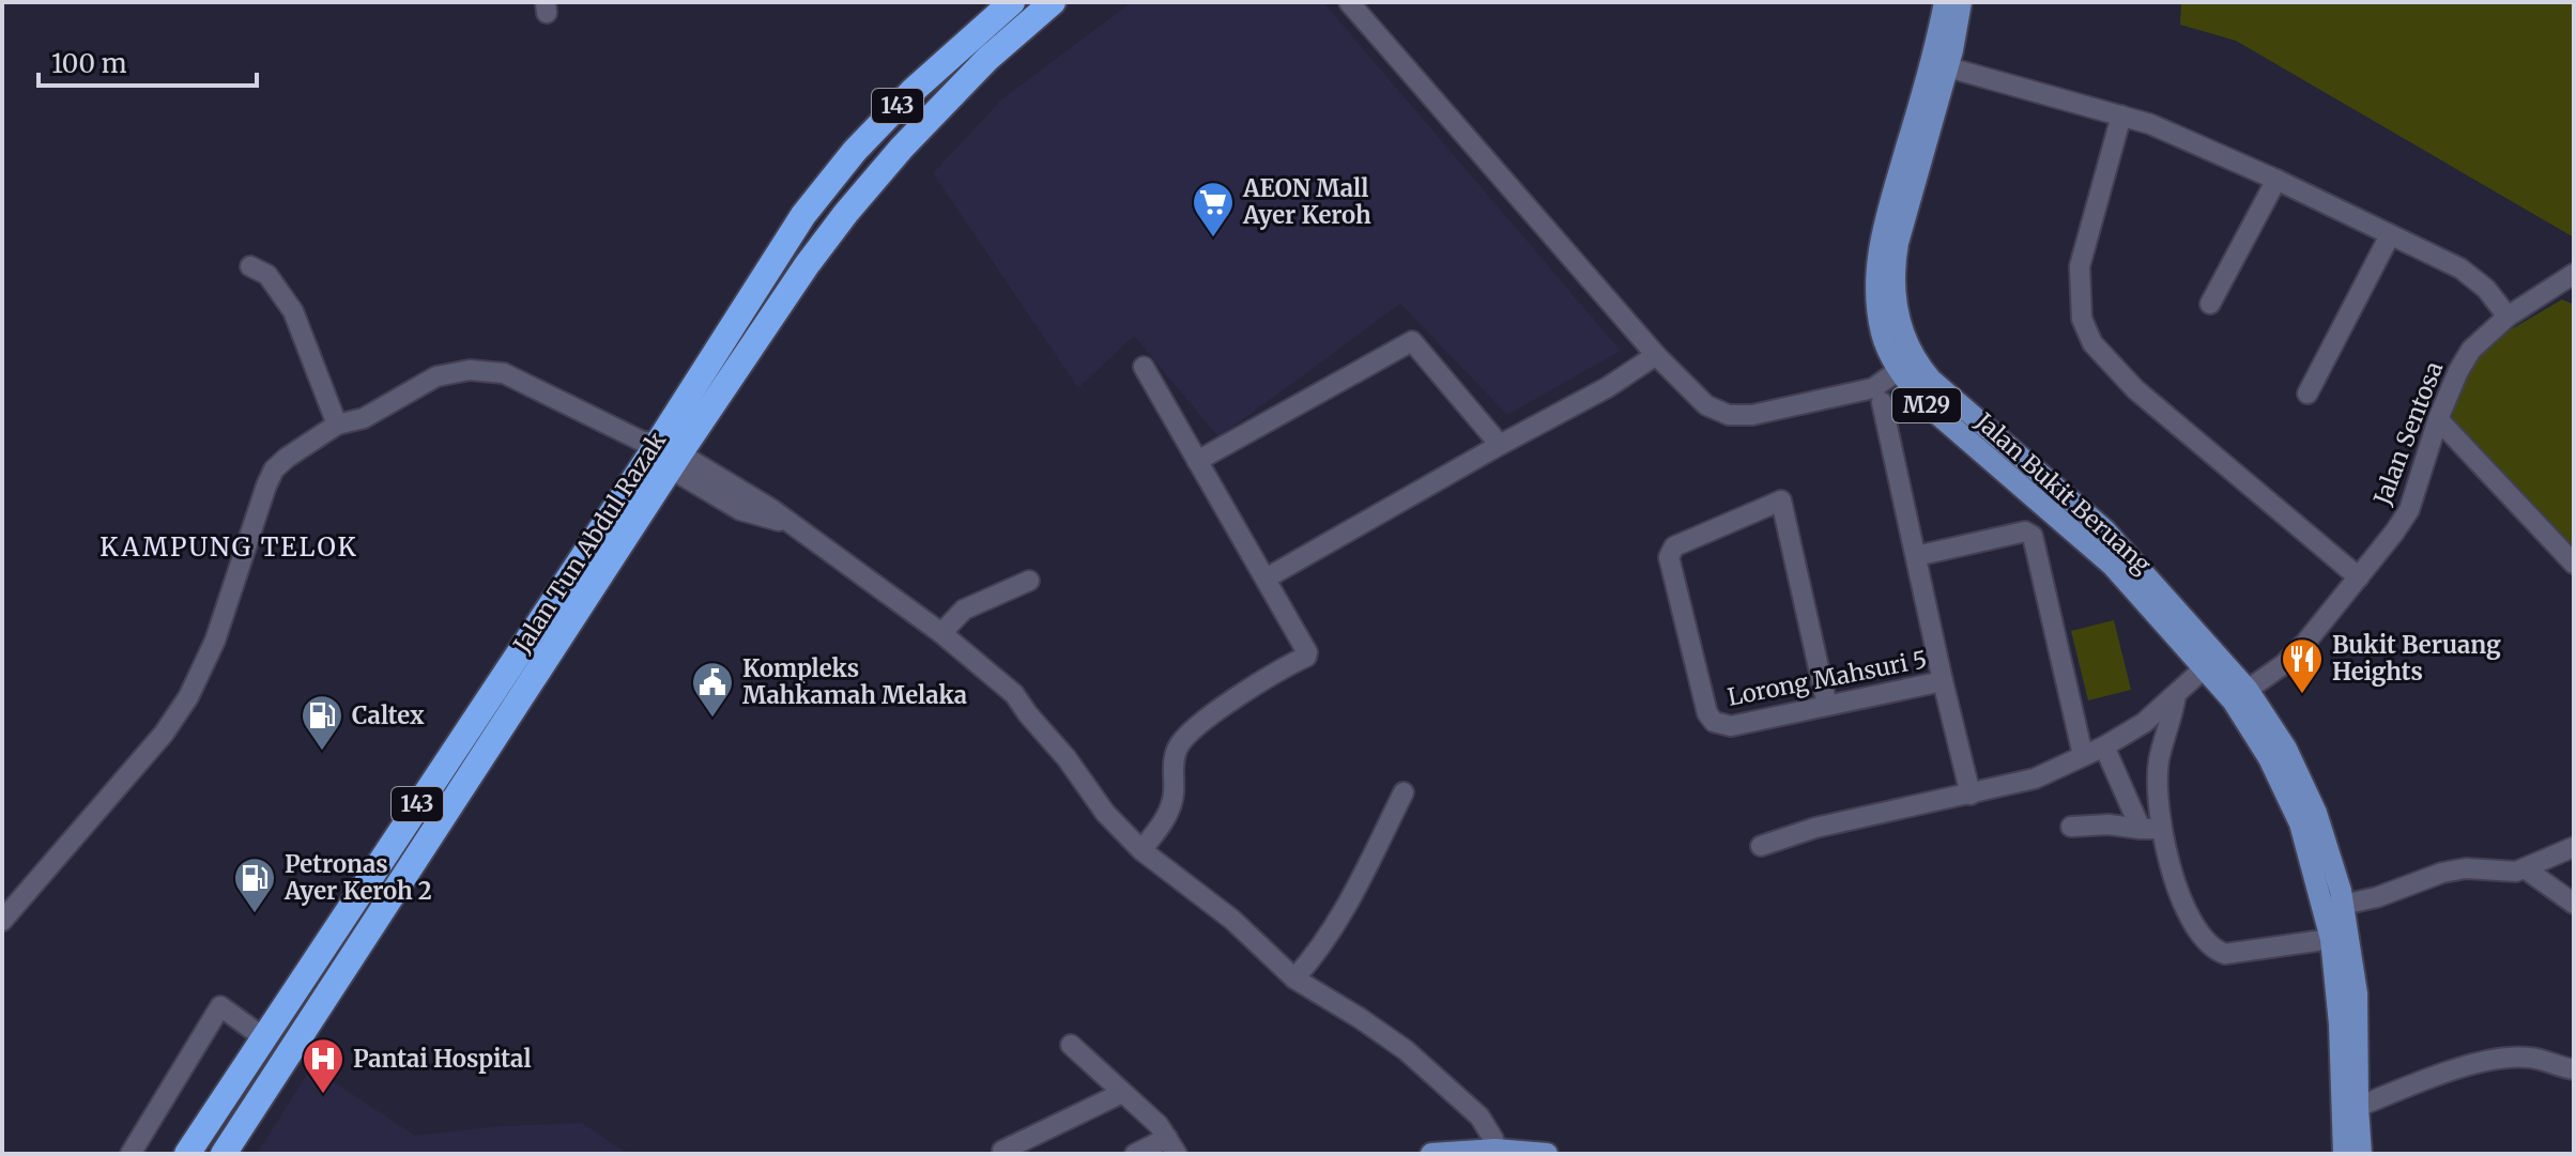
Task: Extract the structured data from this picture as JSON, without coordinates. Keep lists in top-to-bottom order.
{
  "streets": {
    "highway": ["143", "Jalan Tun Abdul Razak"],
    "main road": ["M29", "Jalan Bukit Beruang"],
    "street": ["Jalan Sentosa", "Lorong Mahsuri 5"]
  },
  "crossings": [
    ["Jalan Sentosa", "Jalan Bukit Beruang"]
  ],
  "districts": ["KAMPUNG TELOK"],
  "places": {
    "supermarket": ["AEON Mall Ayer Keroh"],
    "restaurant": ["Bukit Beruang Heights"],
    "public building": ["Kompleks Mahkamah Melaka"],
    "fuel station": ["Caltex", "Petronas Ayer Keroh 2"],
    "hospital": ["Pantai Hospital"]
  },
  "scale_bar": "100 m"
}
